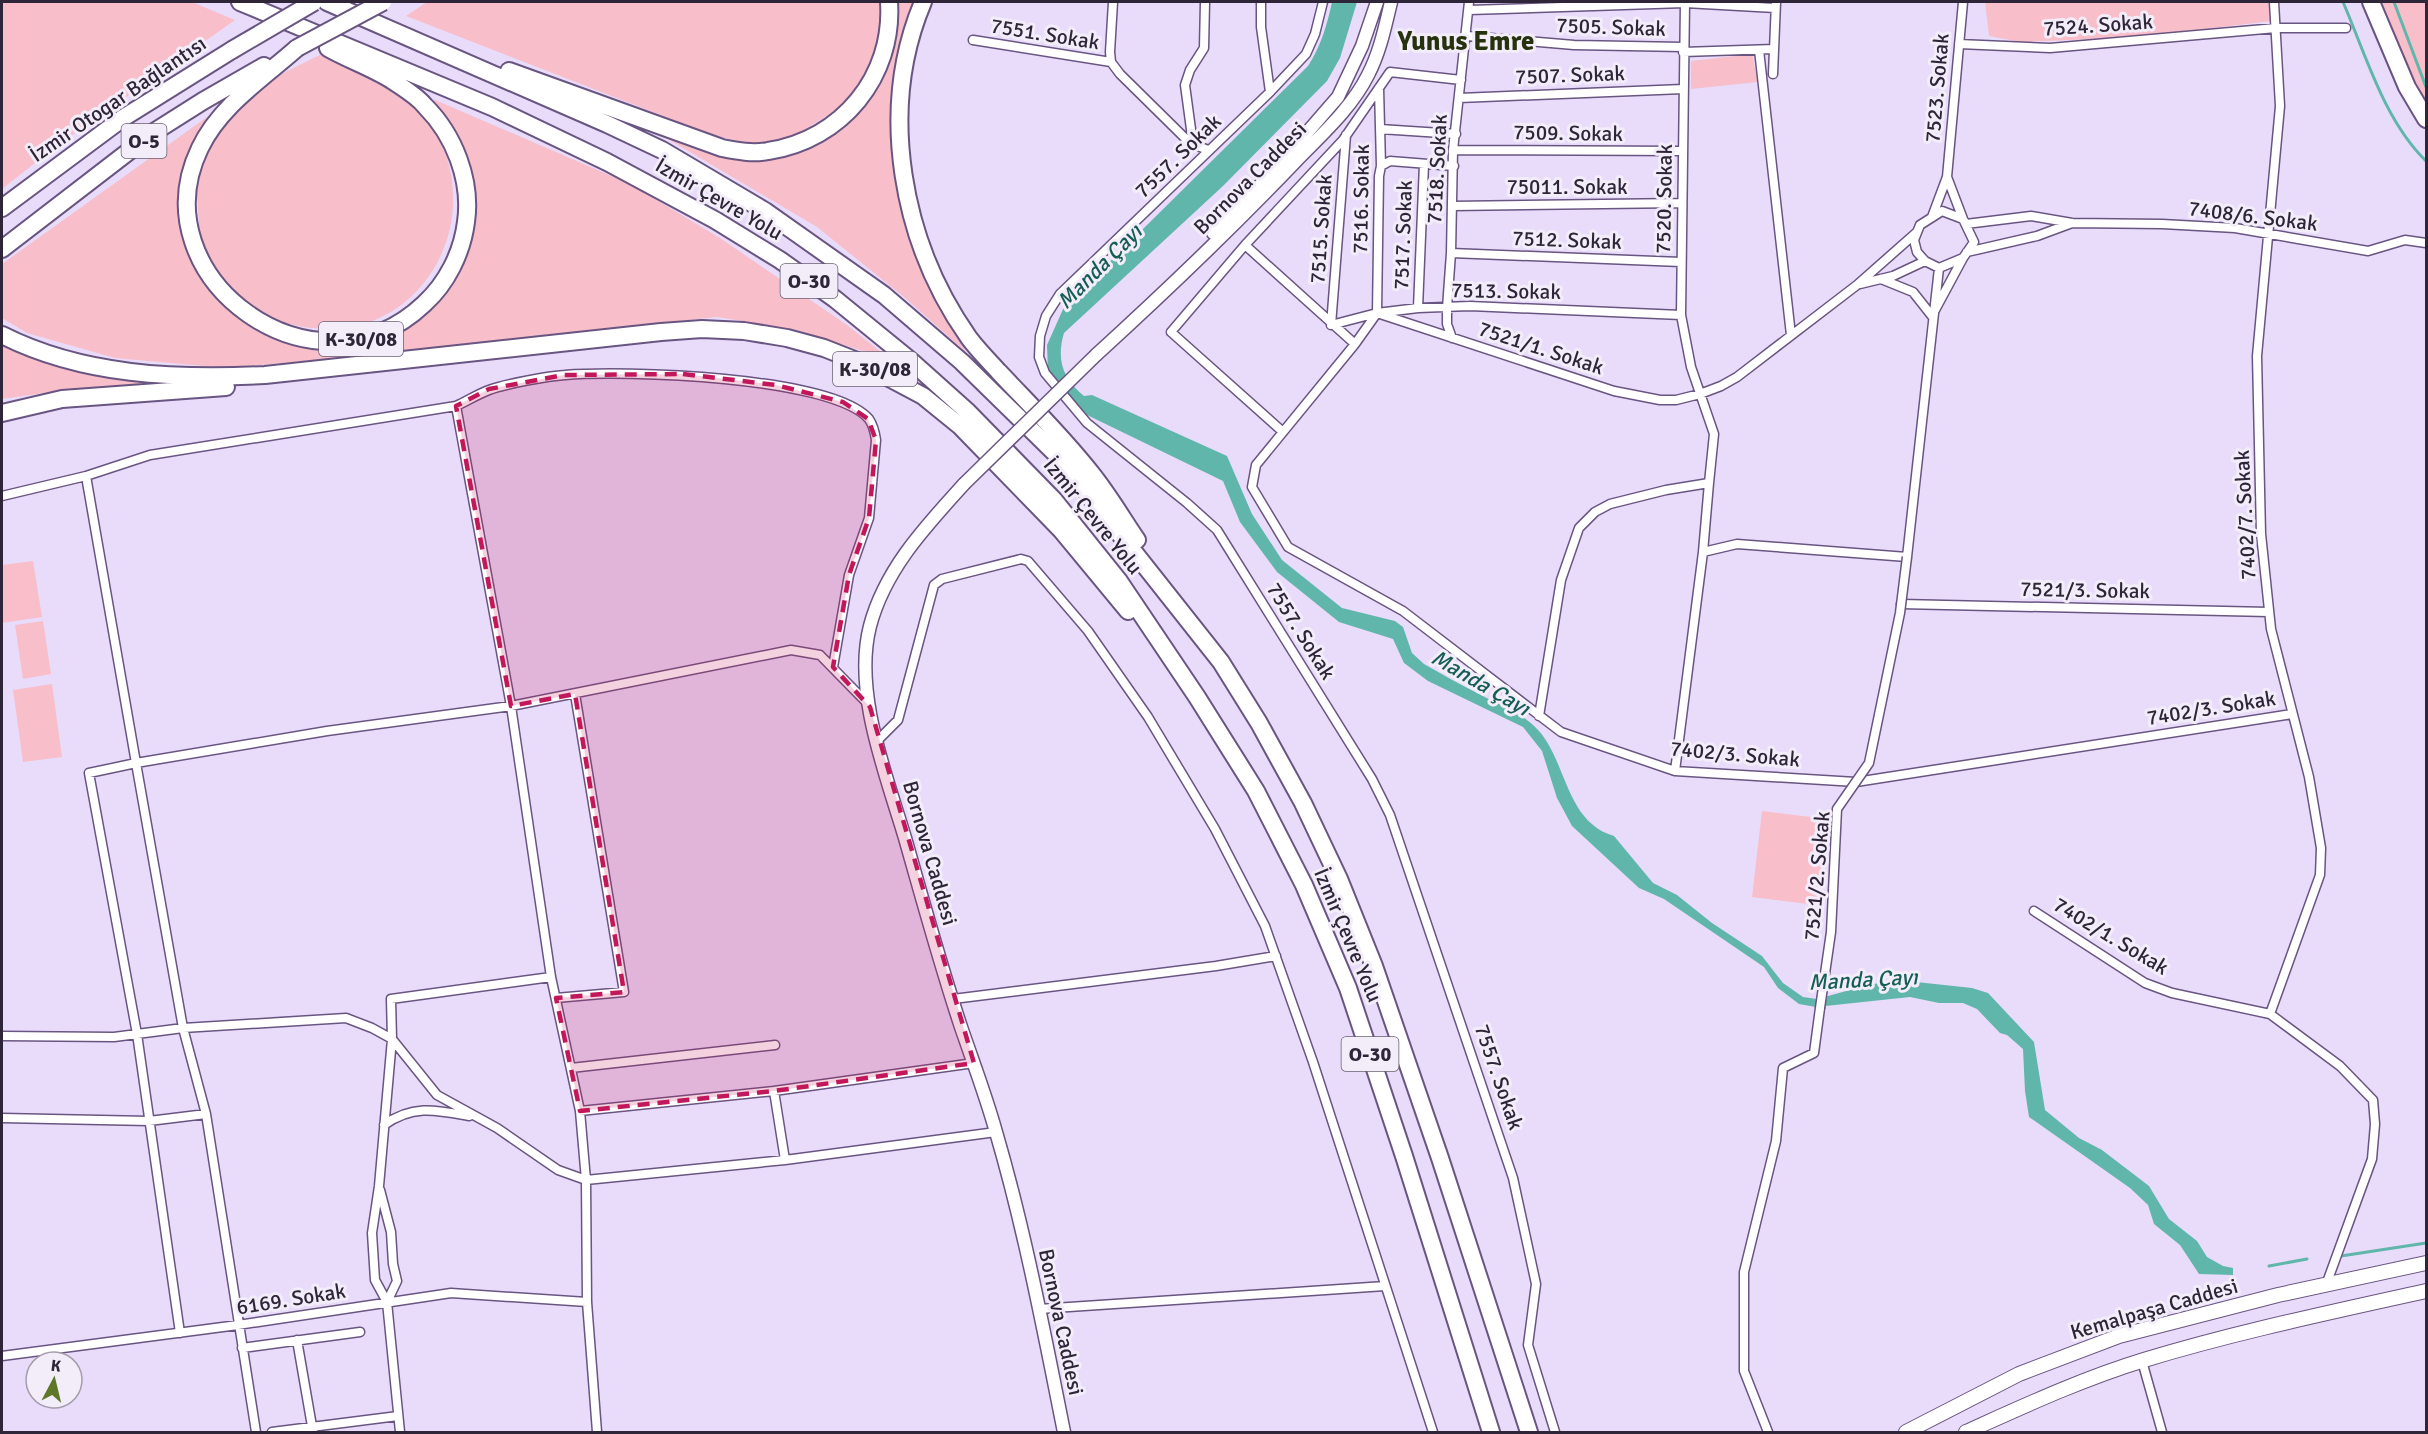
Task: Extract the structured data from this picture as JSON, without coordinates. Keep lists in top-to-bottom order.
{
  "streets": {
    "highway": [
      "İzmir Otogar Bağlantısı",
      "O-5",
      "İzmir Çevre Yolu",
      "O-30",
      "K-30/08"
    ],
    "main road": ["Bornova Caddesi", "Kemalpaşa Caddesi"],
    "street": [
      "7524. Sokak",
      "7505. Sokak",
      "7551. Sokak",
      "7507. Sokak",
      "7523. Sokak",
      "7509. Sokak",
      "7557. Sokak",
      "7518. Sokak",
      "75011. Sokak",
      "7516. Sokak",
      "7520. Sokak",
      "7408/6. Sokak",
      "7515. Sokak",
      "7517. Sokak",
      "7512. Sokak",
      "7513. Sokak",
      "7521/1. Sokak",
      "7402/7. Sokak",
      "7521/3. Sokak",
      "7402/3. Sokak",
      "7521/2. Sokak",
      "7402/1. Sokak",
      "6169. Sokak"
    ]
  },
  "crossings": [
    ["7524. Sokak", "7523. Sokak"],
    ["7524. Sokak", "7402/7. Sokak"],
    ["7505. Sokak", "7518. Sokak"],
    ["7505. Sokak", "7520. Sokak"],
    ["7507. Sokak", "7518. Sokak"],
    ["7507. Sokak", "7520. Sokak"],
    ["7509. Sokak", "7518. Sokak"],
    ["7509. Sokak", "7520. Sokak"],
    ["O-5", "K-30/08"],
    ["7518. Sokak", "75011. Sokak"],
    ["7518. Sokak", "7512. Sokak"],
    ["7518. Sokak", "7513. Sokak"],
    ["7518. Sokak", "7521/1. Sokak"],
    ["75011. Sokak", "7520. Sokak"],
    ["İzmir Çevre Yolu", "K-30/08"],
    ["7516. Sokak", "7513. Sokak"],
    ["7516. Sokak", "7521/1. Sokak"],
    ["7520. Sokak", "7512. Sokak"],
    ["7520. Sokak", "7513. Sokak"],
    ["7520. Sokak", "7521/1. Sokak"],
    ["7408/6. Sokak", "7402/7. Sokak"],
    ["7515. Sokak", "7513. Sokak"],
    ["7517. Sokak", "7513. Sokak"],
    ["7513. Sokak", "7521/1. Sokak"],
    ["7521/1. Sokak", "7521/2. Sokak"],
    ["7402/7. Sokak", "7521/3. Sokak"],
    ["7402/7. Sokak", "7402/3. Sokak"],
    ["7402/7. Sokak", "7402/1. Sokak"],
    ["7521/3. Sokak", "7521/2. Sokak"],
    ["7402/3. Sokak", "7521/2. Sokak"],
    ["7402/1. Sokak", "Kemalpaşa Caddesi"]
  ],
  "districts": ["Yunus Emre"],
  "water": ["Manda Çayı"],
  "north": "top"
}
